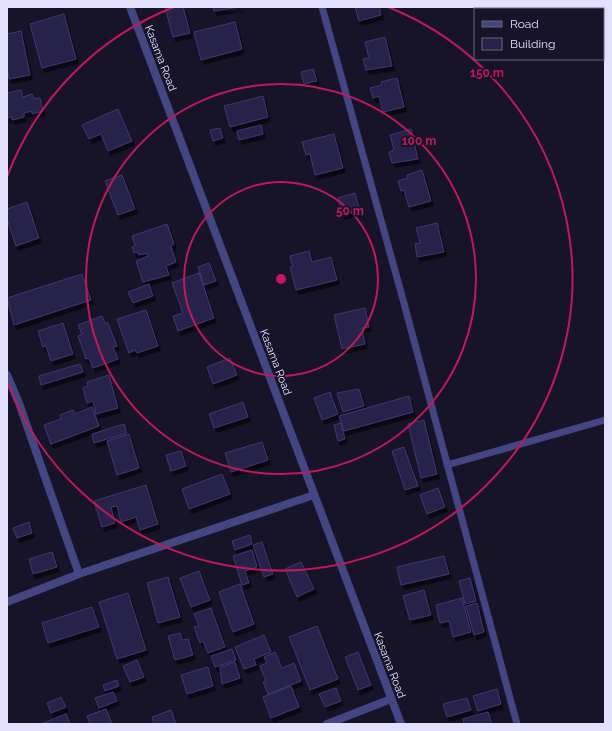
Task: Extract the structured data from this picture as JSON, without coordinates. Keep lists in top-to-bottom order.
{
  "streets": {
    "street": ["Kasama Road"]
  },
  "legend": ["Road", "Building"],
  "rings": ["150 m", "100 m", "50 m"]
}
